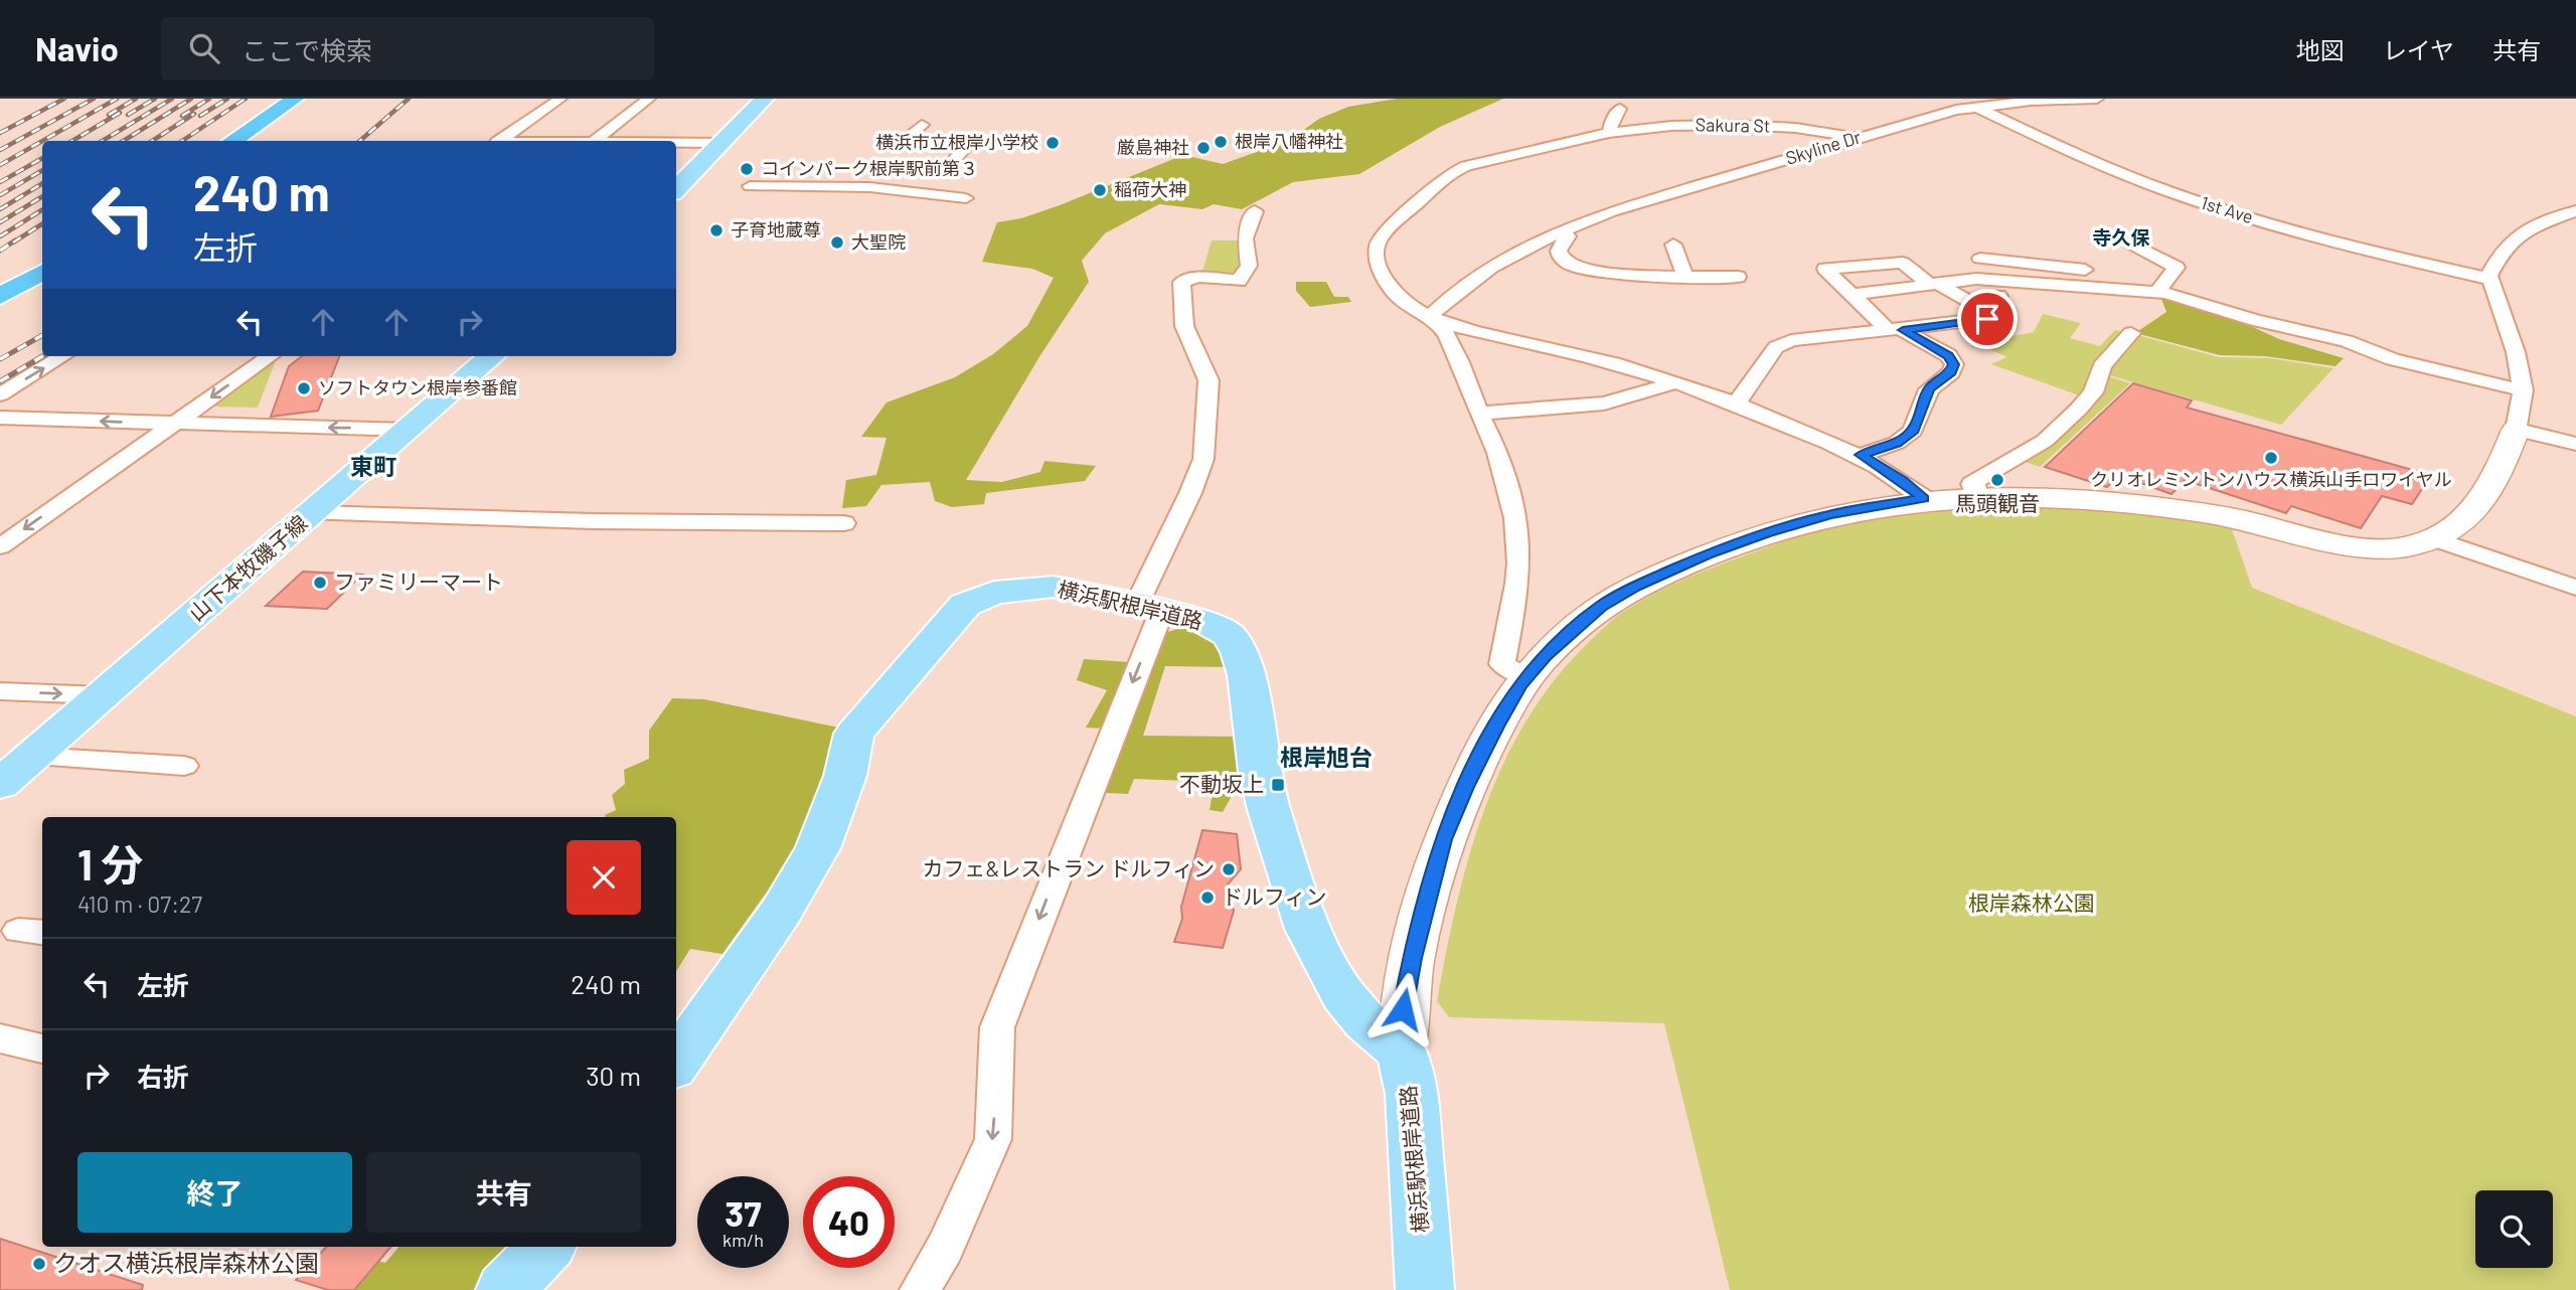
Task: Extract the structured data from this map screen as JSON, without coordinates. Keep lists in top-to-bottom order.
{
  "streets": {
    "main road": ["山下本牧磯子線", "横浜駅根岸道路"],
    "street": ["Sakura St", "Skyline Dr", "1st Ave"]
  },
  "crossings": [
    ["Sakura St", "Skyline Dr"],
    ["Skyline Dr", "1st Ave"]
  ],
  "districts": ["寺久保", "東町", "根岸旭台"],
  "parks": ["根岸森林公園"],
  "places": {
    "other": [
      "根岸八幡神社",
      "横浜市立根岸小学校",
      "厳島神社",
      "コインパーク根岸駅前第３",
      "稲荷大神",
      "子育地蔵尊",
      "大聖院",
      "ソフトタウン根岸参番館",
      "クリオレミントンハウス横浜山手ロワイヤル",
      "馬頭観音",
      "ファミリーマート",
      "カフェ&レストラン ドルフィン",
      "ドルフィン",
      "クオス横浜根岸森林公園"
    ],
    "transit": ["不動坂上"]
  },
  "page": {
    "header": "Navio",
    "search": "ここで検索",
    "nav": ["地図", "レイヤ", "共有"],
    "turn": ["240 m", "左折"],
    "heading": ["1 分", "410 m · 07:27"],
    "list": [
      {
        "name": "左折",
        "value": "240 m"
      },
      {
        "name": "右折",
        "value": "30 m"
      }
    ],
    "buttons": ["終了", "共有"],
    "speed": "37 km/h",
    "limit": "40"
  }
}
